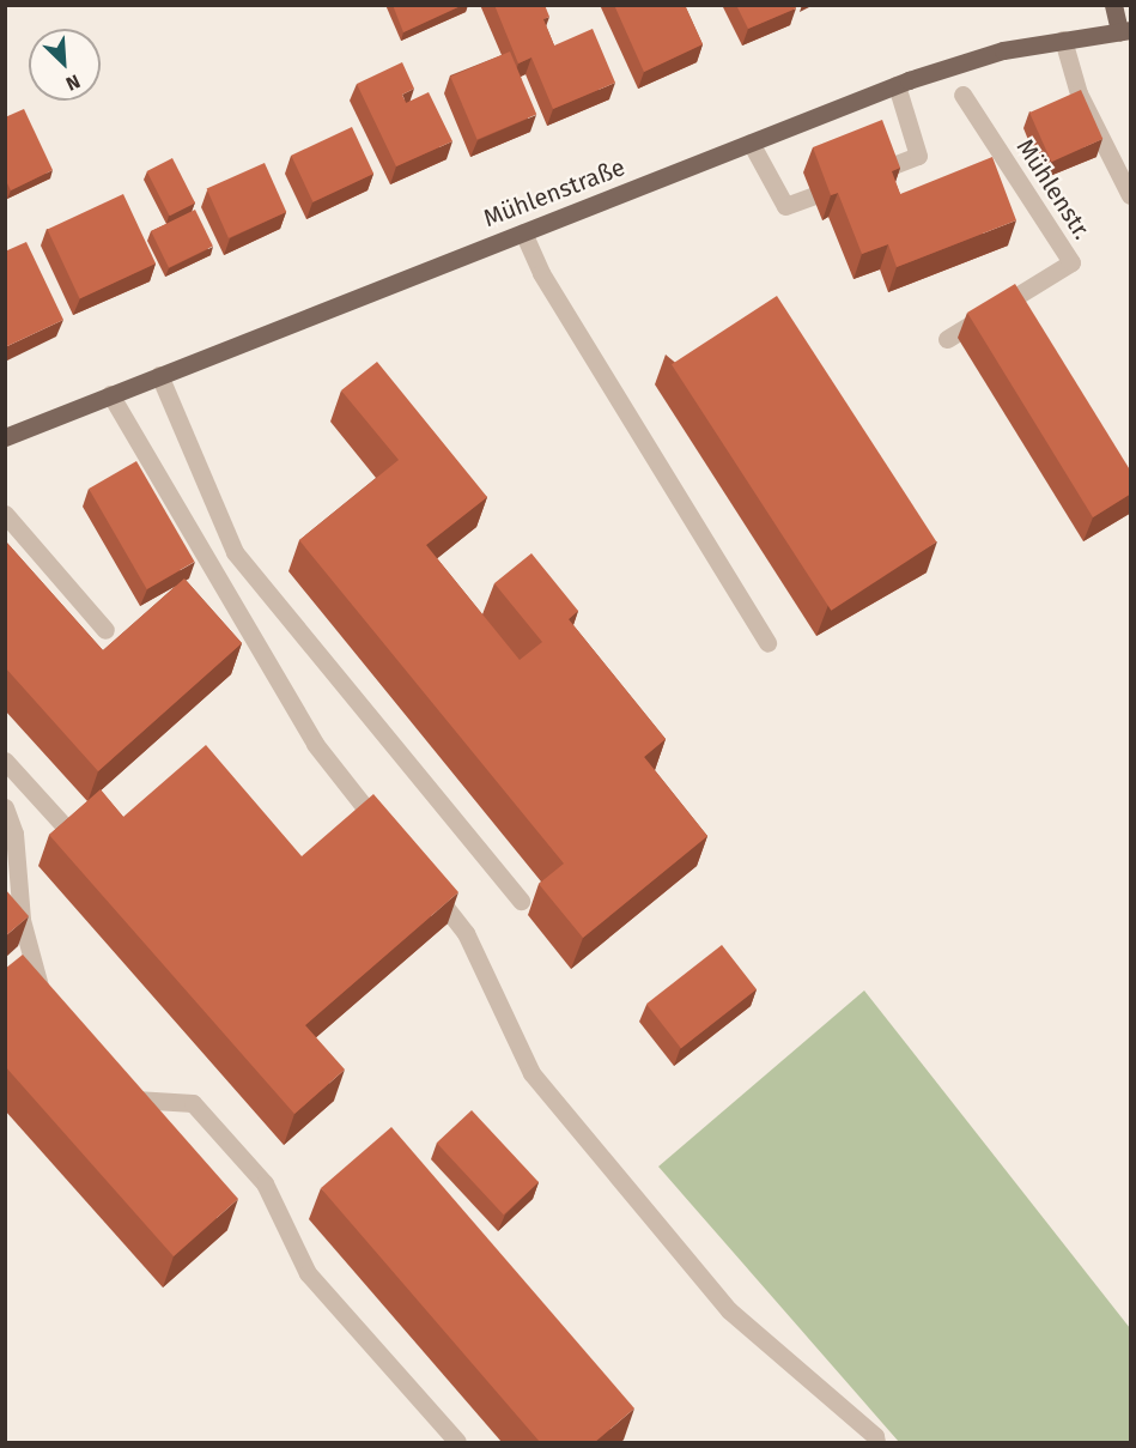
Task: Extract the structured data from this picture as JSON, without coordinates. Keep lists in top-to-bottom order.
{
  "streets": {
    "main road": ["Mühlenstraße"],
    "street": ["Mühlenstr."]
  },
  "north": "bottom right"
}
